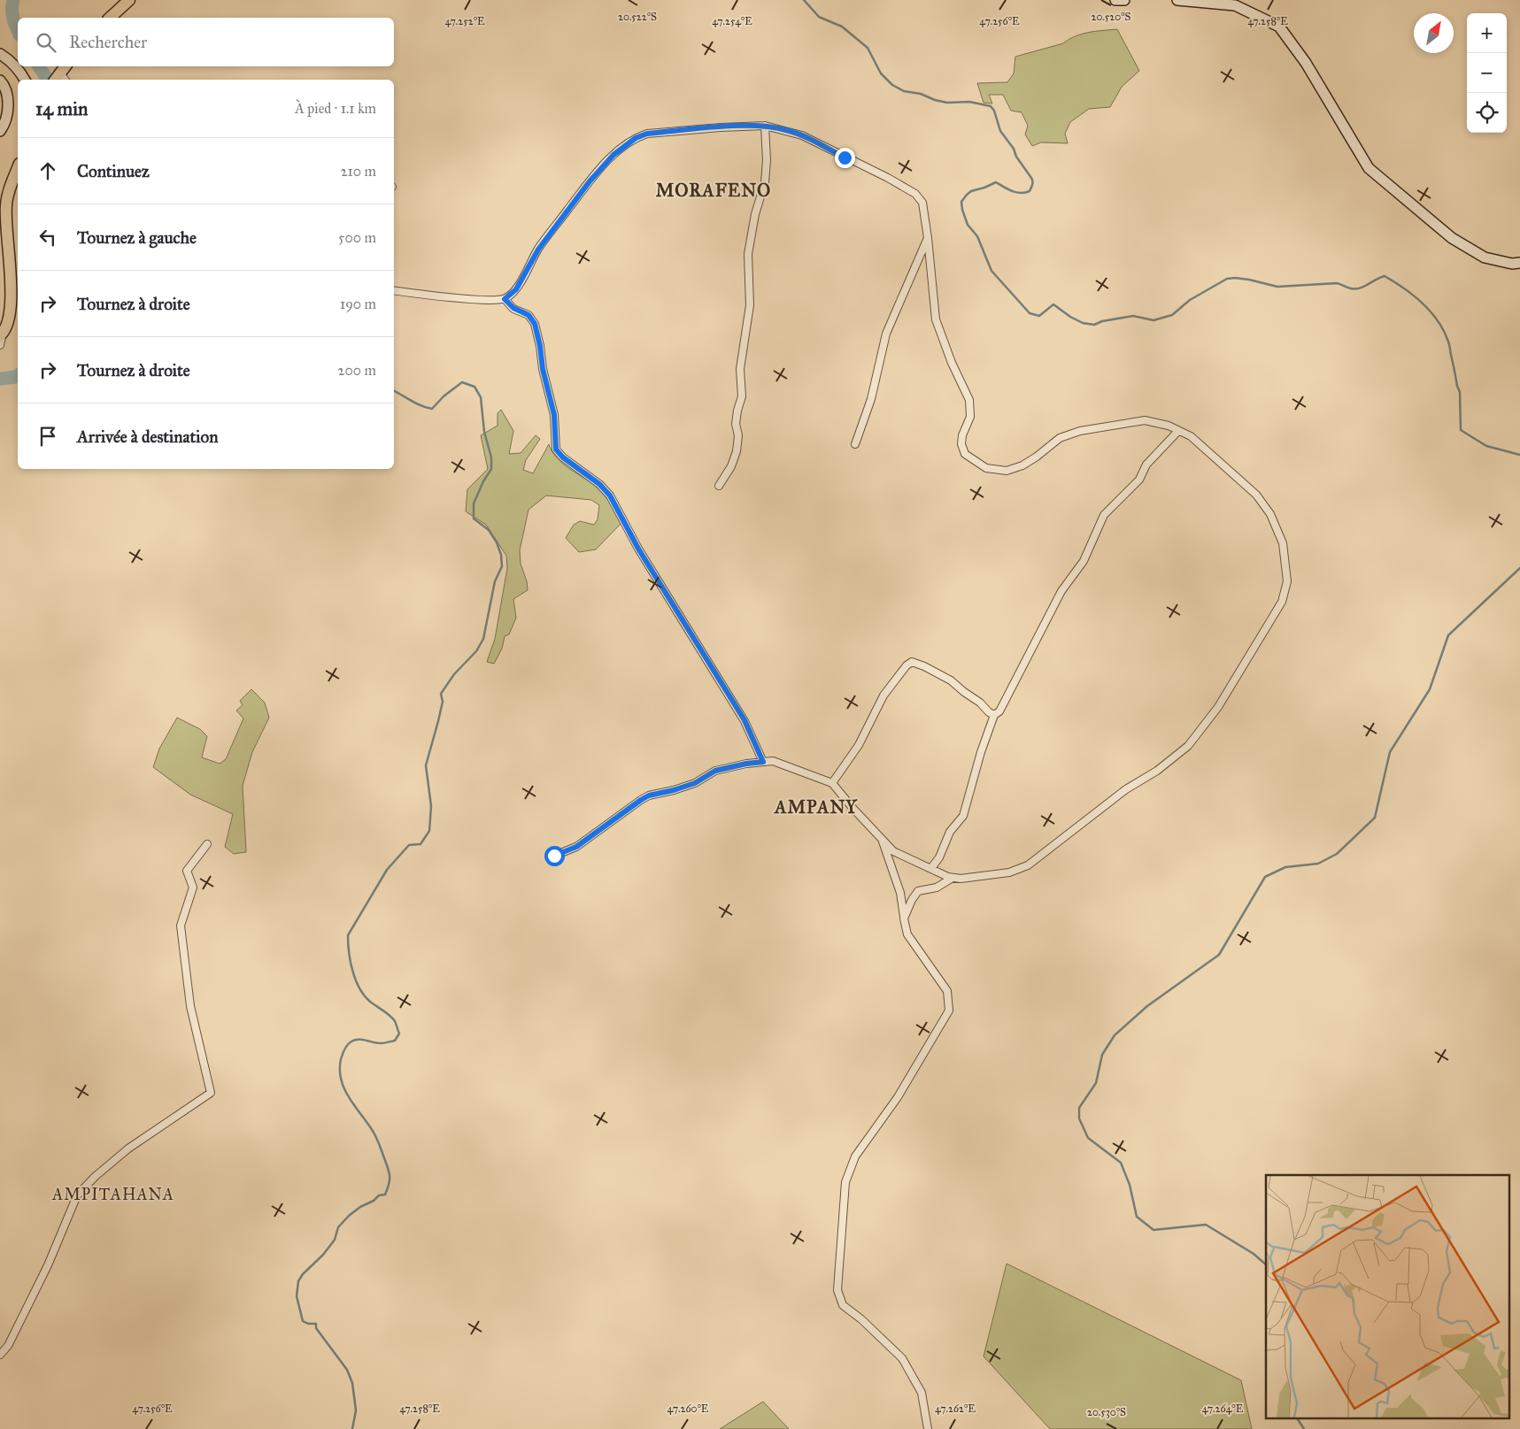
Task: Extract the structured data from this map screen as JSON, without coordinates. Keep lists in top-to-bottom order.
{
  "districts": ["MORAFENO", "AMPANY", "AMPITAHANA"],
  "north": "top right",
  "page": {
    "map_buttons": ["+", "−"],
    "search": "Rechercher",
    "heading": ["14 min", "À pied · 1.1 km"],
    "list": [
      ["Continuez", "210 m"],
      ["Tournez à gauche", "500 m"],
      ["Tournez à droite", "190 m"],
      ["Tournez à droite", "200 m"],
      "Arrivée à destination"
    ]
  },
  "coordinates": [
    "20.522°S",
    "20.520°S",
    "47.254°E",
    "47.256°E",
    "47.252°E",
    "47.258°E",
    "47.260°E",
    "47.262°E",
    "47.264°E",
    "20.530°S"
  ]
}
